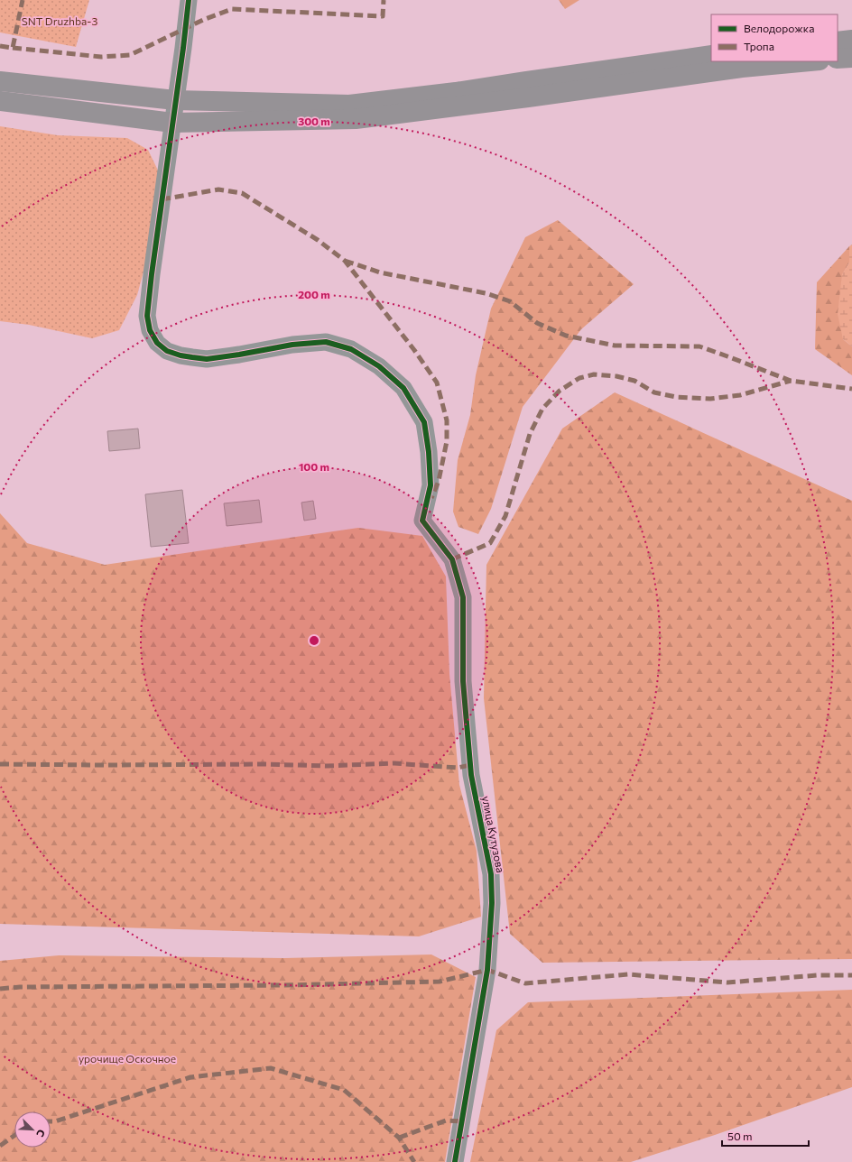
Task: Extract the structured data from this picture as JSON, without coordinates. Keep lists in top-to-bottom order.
{
  "streets": {
    "street": ["улица Кутузова"]
  },
  "parks": ["SNT Druzhba-3", "урочище Оскочное"],
  "legend": ["Велодорожка", "Тропа"],
  "scale_bar": "50 m",
  "north": "bottom right",
  "rings": ["300 m", "200 m", "100 m"]
}
